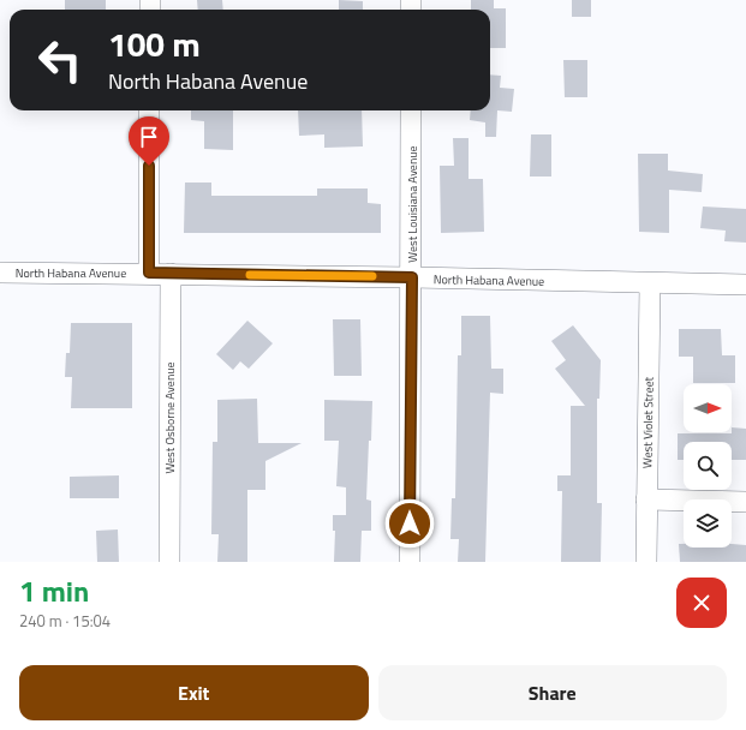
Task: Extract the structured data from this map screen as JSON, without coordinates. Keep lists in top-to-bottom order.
{
  "streets": {
    "street": [
      "West Louisiana Avenue",
      "North Habana Avenue",
      "West Osborne Avenue",
      "West Violet Street"
    ]
  },
  "crossings": [
    ["West Louisiana Avenue", "North Habana Avenue"],
    ["North Habana Avenue", "West Osborne Avenue"],
    ["North Habana Avenue", "West Violet Street"]
  ],
  "north": "right",
  "page": {
    "turn": ["100 m", "North Habana Avenue"],
    "heading": ["1 min", "240 m · 15:04"],
    "buttons": ["Exit", "Share"]
  }
}
